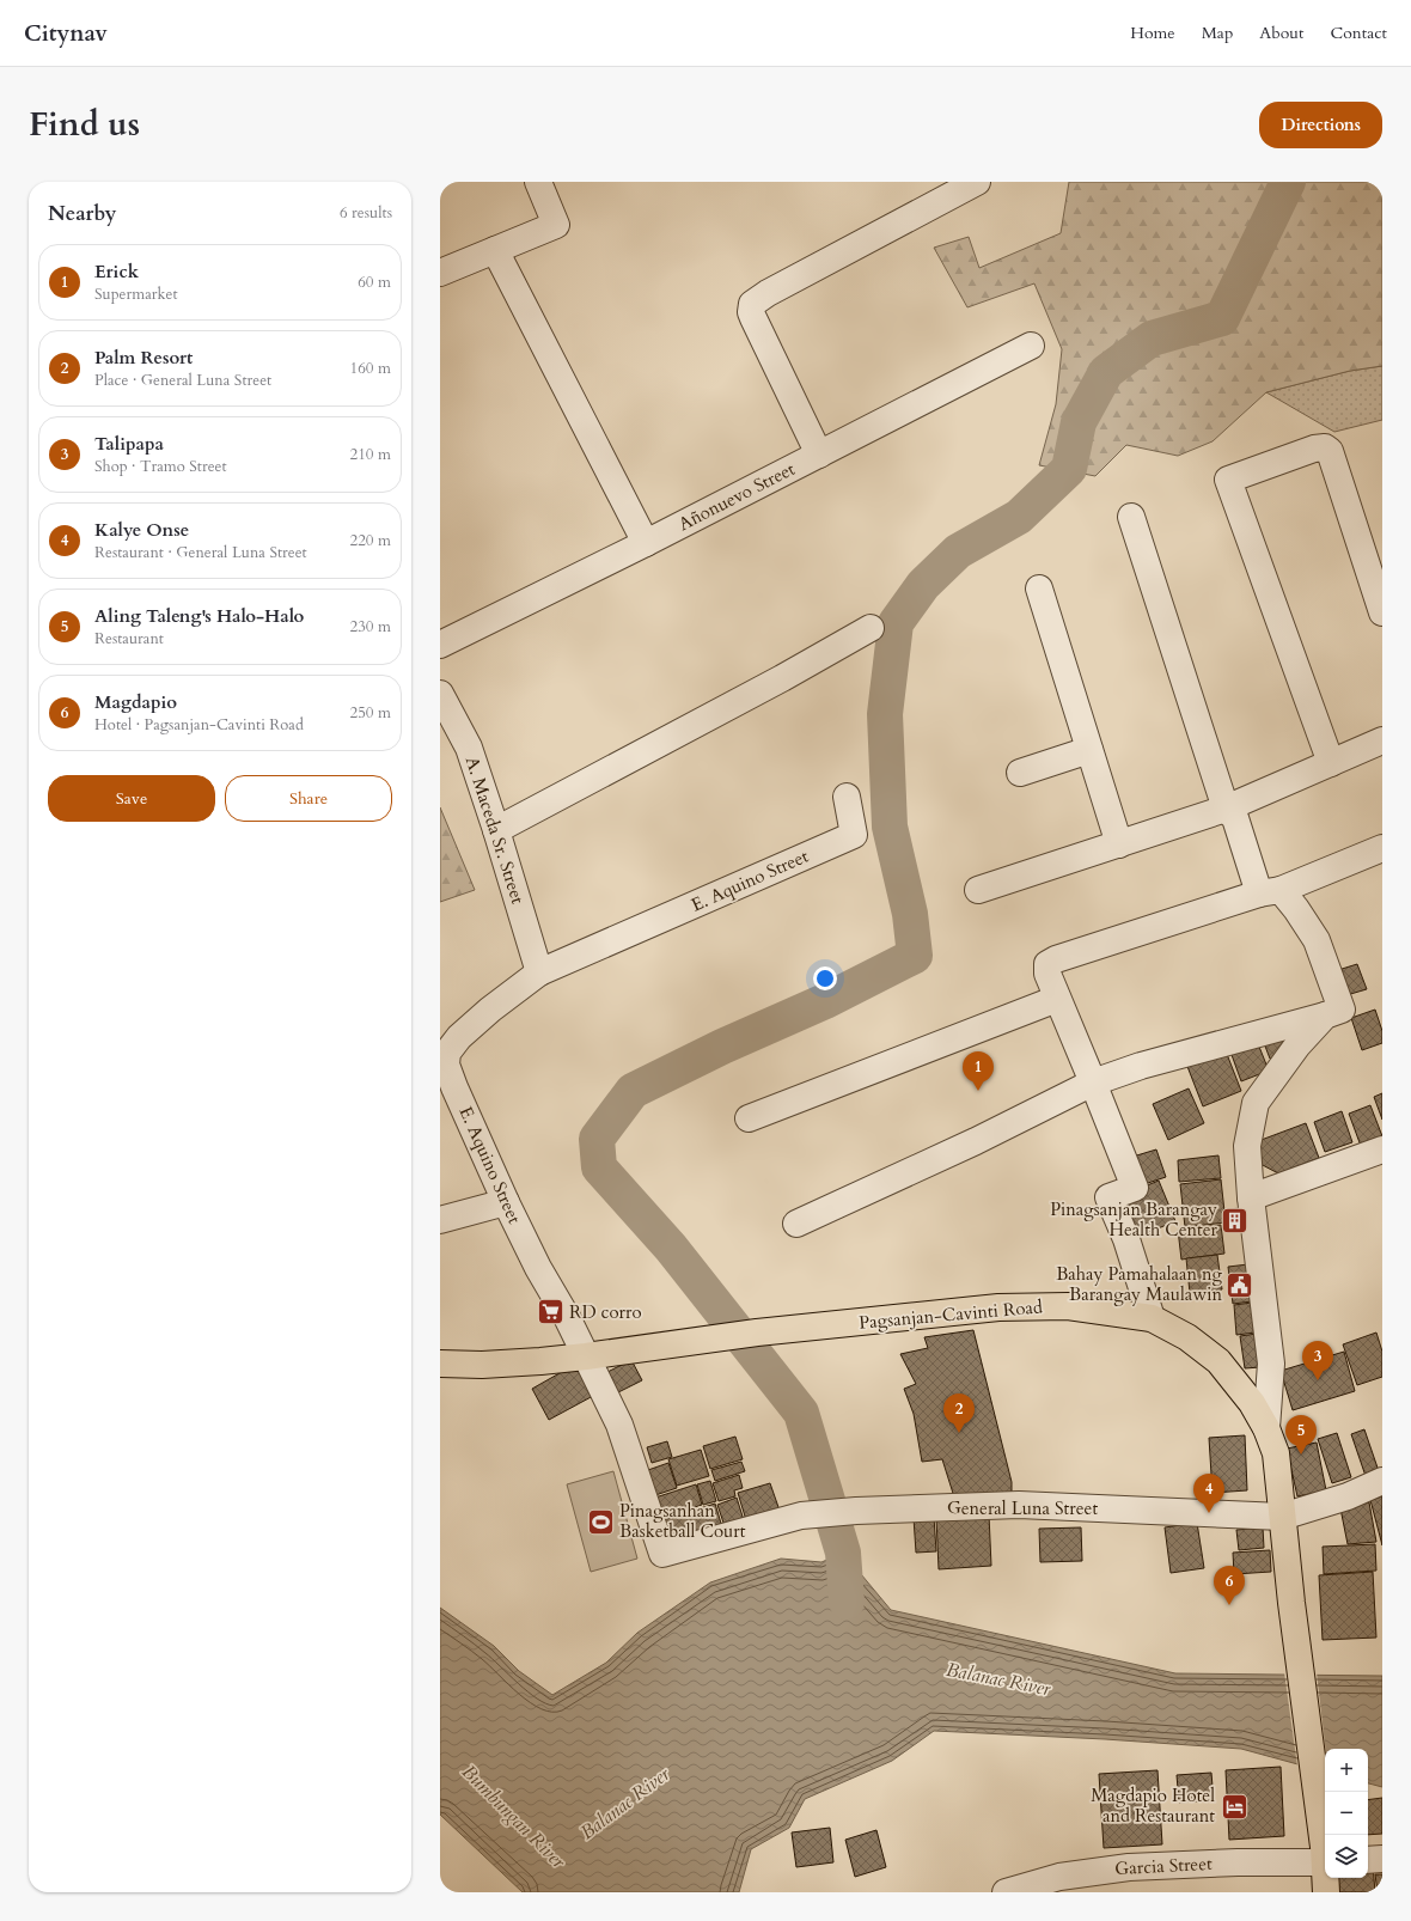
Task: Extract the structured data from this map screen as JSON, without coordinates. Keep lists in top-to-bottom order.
{
  "streets": {
    "main road": ["Pagsanjan-Cavinti Road"],
    "street": [
      "Añonuevo Street",
      "A. Maceda Sr. Street",
      "E. Aquino Street",
      "General Luna Street",
      "Garcia Street"
    ]
  },
  "crossings": [
    ["A. Maceda Sr. Street", "E. Aquino Street"],
    ["E. Aquino Street", "Pagsanjan-Cavinti Road"],
    ["E. Aquino Street", "General Luna Street"],
    ["Pagsanjan-Cavinti Road", "General Luna Street"],
    ["Pagsanjan-Cavinti Road", "Garcia Street"]
  ],
  "water": ["Balanac River", "Bumbungan River"],
  "places": {
    "building": ["Pinagsanjan Barangay Health Center"],
    "public building": ["Bahay Pamahalaan ng Barangay Maulawin"],
    "supermarket": ["RD corro"],
    "sports": ["Pinagsanhan Basketball Court"],
    "hotel": ["Magdapio Hotel and Restaurant"]
  },
  "page": {
    "header": "Citynav",
    "nav": [
      "Home",
      "Map",
      "About",
      "Contact"
    ],
    "title": "Find us",
    "buttons": [
      "Directions",
      ["Save", "Share"]
    ],
    "heading": ["Nearby", "6 results"],
    "list": [
      {
        "mark": "1",
        "name": "Erick",
        "note": "Supermarket",
        "value": "60 m"
      },
      {
        "mark": "2",
        "name": "Palm Resort",
        "note": "Place · General Luna Street",
        "value": "160 m"
      },
      {
        "mark": "3",
        "name": "Talipapa",
        "note": "Shop · Tramo Street",
        "value": "210 m"
      },
      {
        "mark": "4",
        "name": "Kalye Onse",
        "note": "Restaurant · General Luna Street",
        "value": "220 m"
      },
      {
        "mark": "5",
        "name": "Aling Taleng's Halo-Halo",
        "note": "Restaurant",
        "value": "230 m"
      },
      {
        "mark": "6",
        "name": "Magdapio",
        "note": "Hotel · Pagsanjan-Cavinti Road",
        "value": "250 m"
      }
    ],
    "pins": [
      "1",
      "3",
      "2",
      "5",
      "4",
      "6"
    ],
    "map_buttons": ["+", "−"]
  }
}
